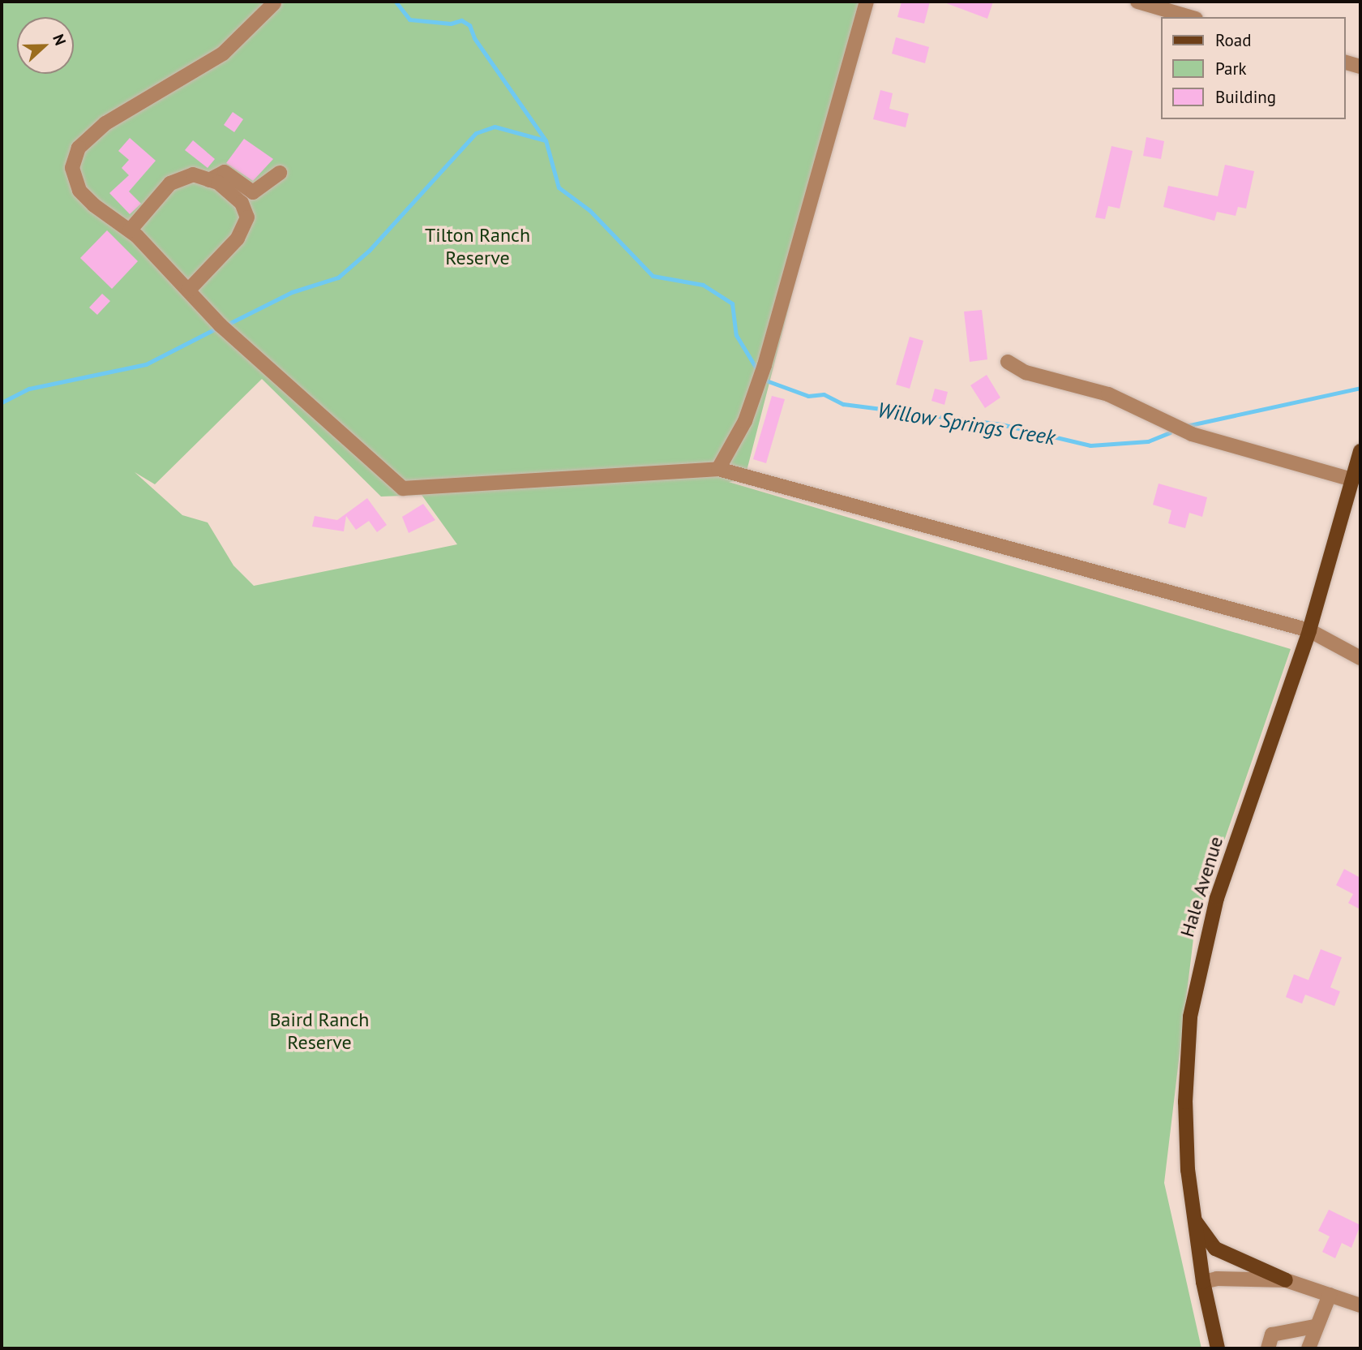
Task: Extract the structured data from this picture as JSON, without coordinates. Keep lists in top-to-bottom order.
{
  "streets": {
    "main road": ["Hale Avenue"]
  },
  "water": ["Willow Springs Creek"],
  "parks": ["Tilton Ranch Reserve", "Baird Ranch Reserve"],
  "legend": ["Road", "Park", "Building"],
  "north": "right"
}
